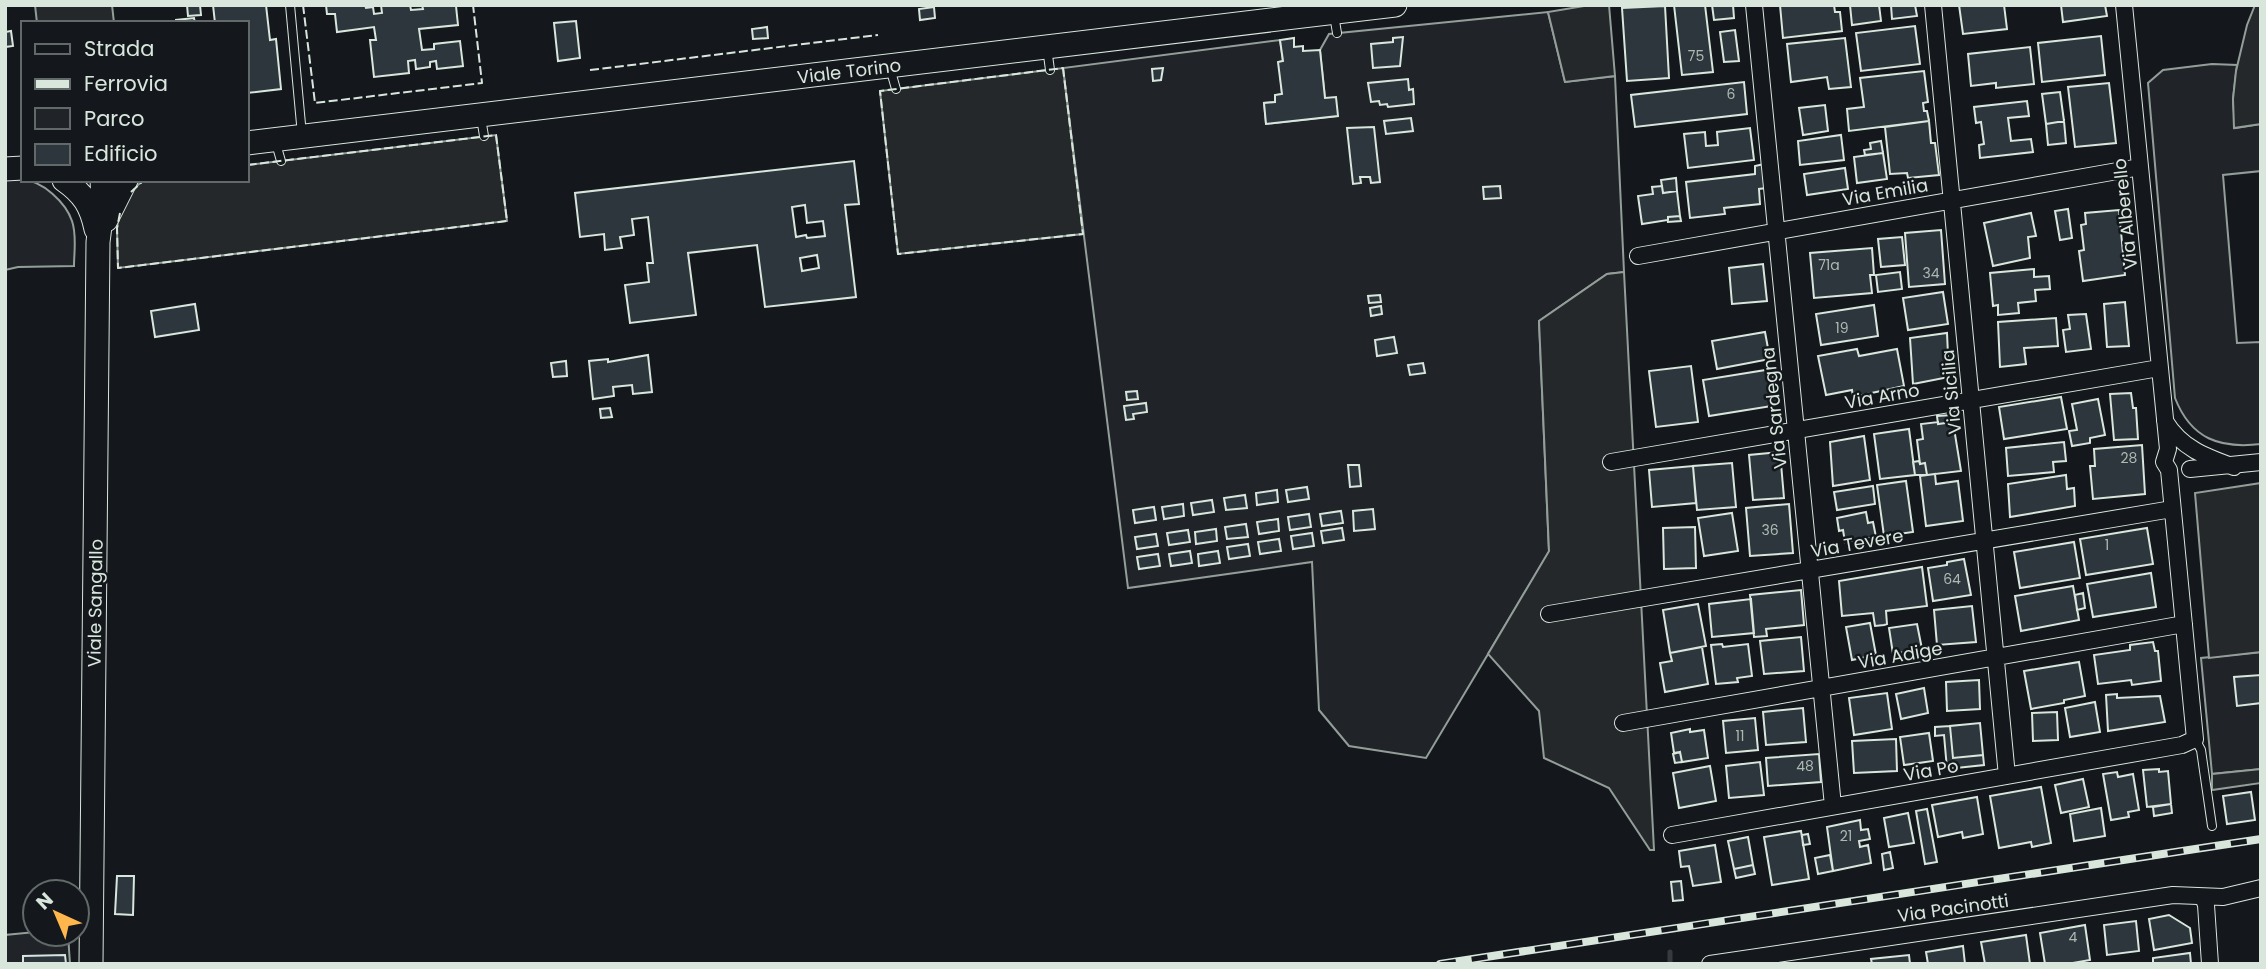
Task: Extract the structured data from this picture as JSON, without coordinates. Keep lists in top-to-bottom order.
{
  "streets": {
    "street": [
      "Viale Torino",
      "Via Emilia",
      "Via Alberello",
      "Via Sicilia",
      "Via Arno",
      "Via Sardegna",
      "Via Tevere",
      "Viale Sangallo",
      "Via Adige",
      "Via Po",
      "Via Pacinotti"
    ]
  },
  "crossings": [
    ["Via Emilia", "Via Alberello"],
    ["Via Emilia", "Via Sicilia"],
    ["Via Emilia", "Via Sardegna"],
    ["Via Alberello", "Via Arno"],
    ["Via Alberello", "Via Tevere"],
    ["Via Alberello", "Via Adige"],
    ["Via Alberello", "Via Po"],
    ["Via Sicilia", "Via Arno"],
    ["Via Sicilia", "Via Tevere"],
    ["Via Sicilia", "Via Adige"],
    ["Via Sicilia", "Via Po"],
    ["Via Arno", "Via Sardegna"],
    ["Via Sardegna", "Via Tevere"],
    ["Via Sardegna", "Via Adige"],
    ["Via Sardegna", "Via Po"]
  ],
  "house_numbers": [
    "75",
    "6",
    "71a",
    "34",
    "19",
    "28",
    "36",
    "1",
    "64",
    "11",
    "48",
    "21",
    "4"
  ],
  "legend": [
    "Strada",
    "Ferrovia",
    "Parco",
    "Edificio"
  ],
  "north": "top left"
}
